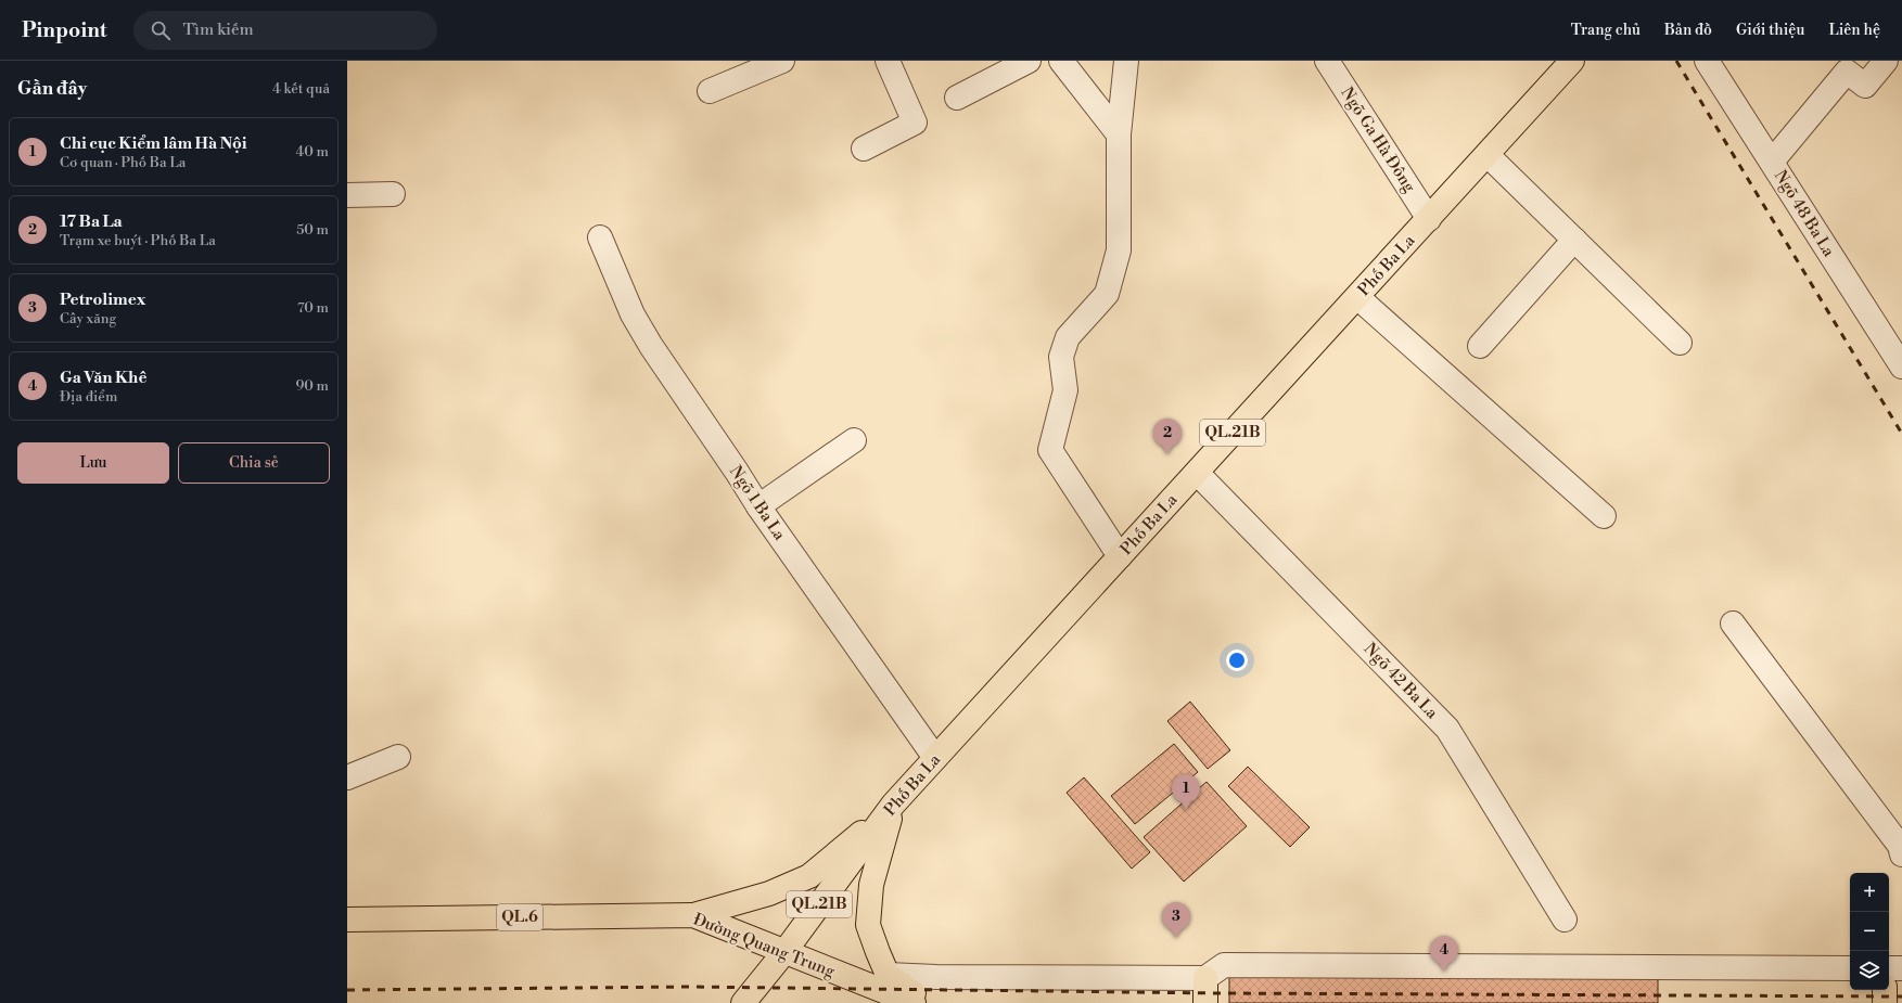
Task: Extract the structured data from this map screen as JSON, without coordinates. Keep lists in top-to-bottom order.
{
  "streets": {
    "highway": [
      "Phố Ba La",
      "QL.21B",
      "QL.6",
      "Đường Quang Trung"
    ],
    "street": [
      "Ngõ Ga Hà Đông",
      "Ngõ 48 Ba La",
      "Ngõ 1 Ba La",
      "Ngõ 42 Ba La"
    ]
  },
  "crossings": [
    ["Ngõ Ga Hà Đông", "Phố Ba La"],
    ["Phố Ba La", "Ngõ 1 Ba La"],
    ["Phố Ba La", "Ngõ 42 Ba La"],
    ["Phố Ba La", "Đường Quang Trung"]
  ],
  "page": {
    "header": "Pinpoint",
    "search": "Tìm kiếm",
    "nav": [
      "Trang chủ",
      "Bản đồ",
      "Giới thiệu",
      "Liên hệ"
    ],
    "heading": ["Gần đây", "4 kết quả"],
    "list": [
      {
        "mark": "1",
        "name": "Chi cục Kiểm lâm Hà Nội",
        "note": "Cơ quan · Phố Ba La",
        "value": "40 m"
      },
      {
        "mark": "2",
        "name": "17 Ba La",
        "note": "Trạm xe buýt · Phố Ba La",
        "value": "50 m"
      },
      {
        "mark": "3",
        "name": "Petrolimex",
        "note": "Cây xăng",
        "value": "70 m"
      },
      {
        "mark": "4",
        "name": "Ga Văn Khê",
        "note": "Địa điểm",
        "value": "90 m"
      }
    ],
    "pins": [
      "2",
      "1",
      "3",
      "4"
    ],
    "buttons": ["Lưu", "Chia sẻ"],
    "map_buttons": ["+", "−"]
  }
}
